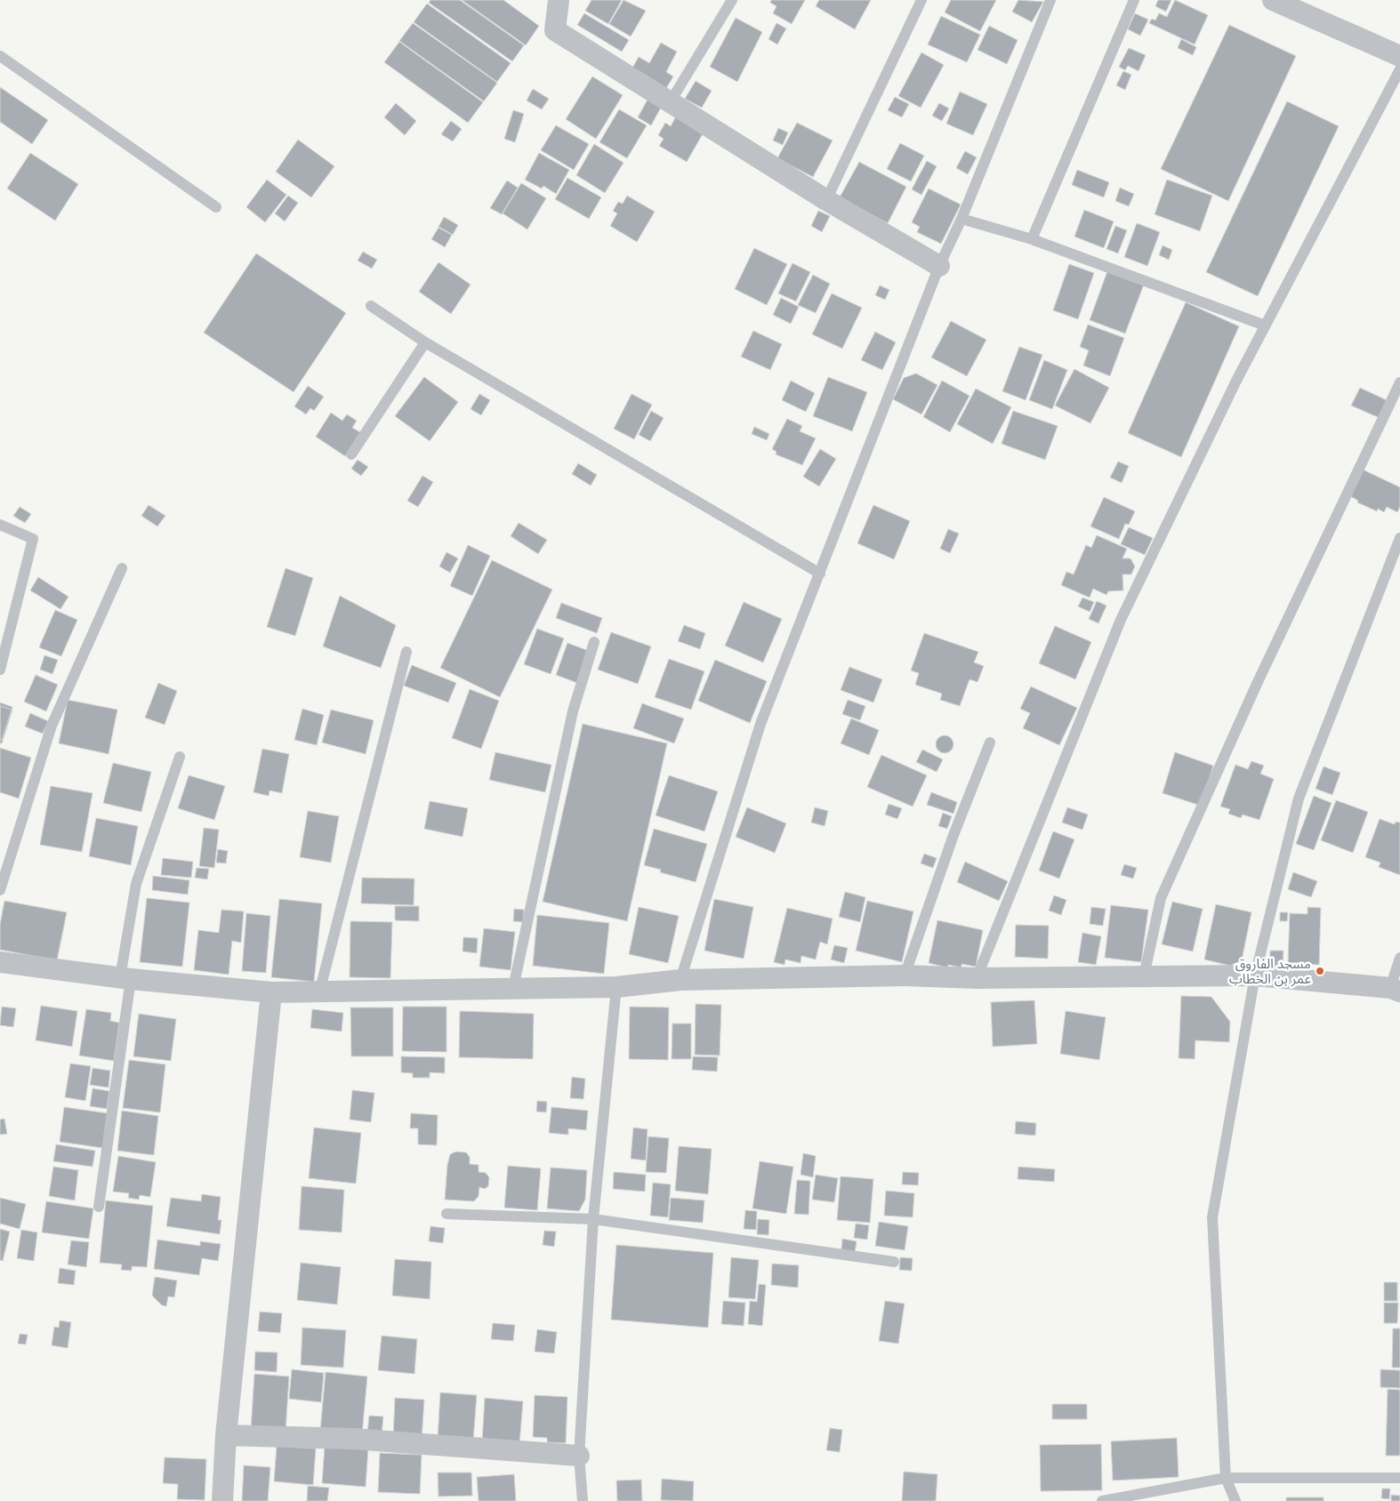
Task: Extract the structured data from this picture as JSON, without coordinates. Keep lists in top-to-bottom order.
{
  "places": ["مسجد الفاروق عمر بن الخطاب"]
}
